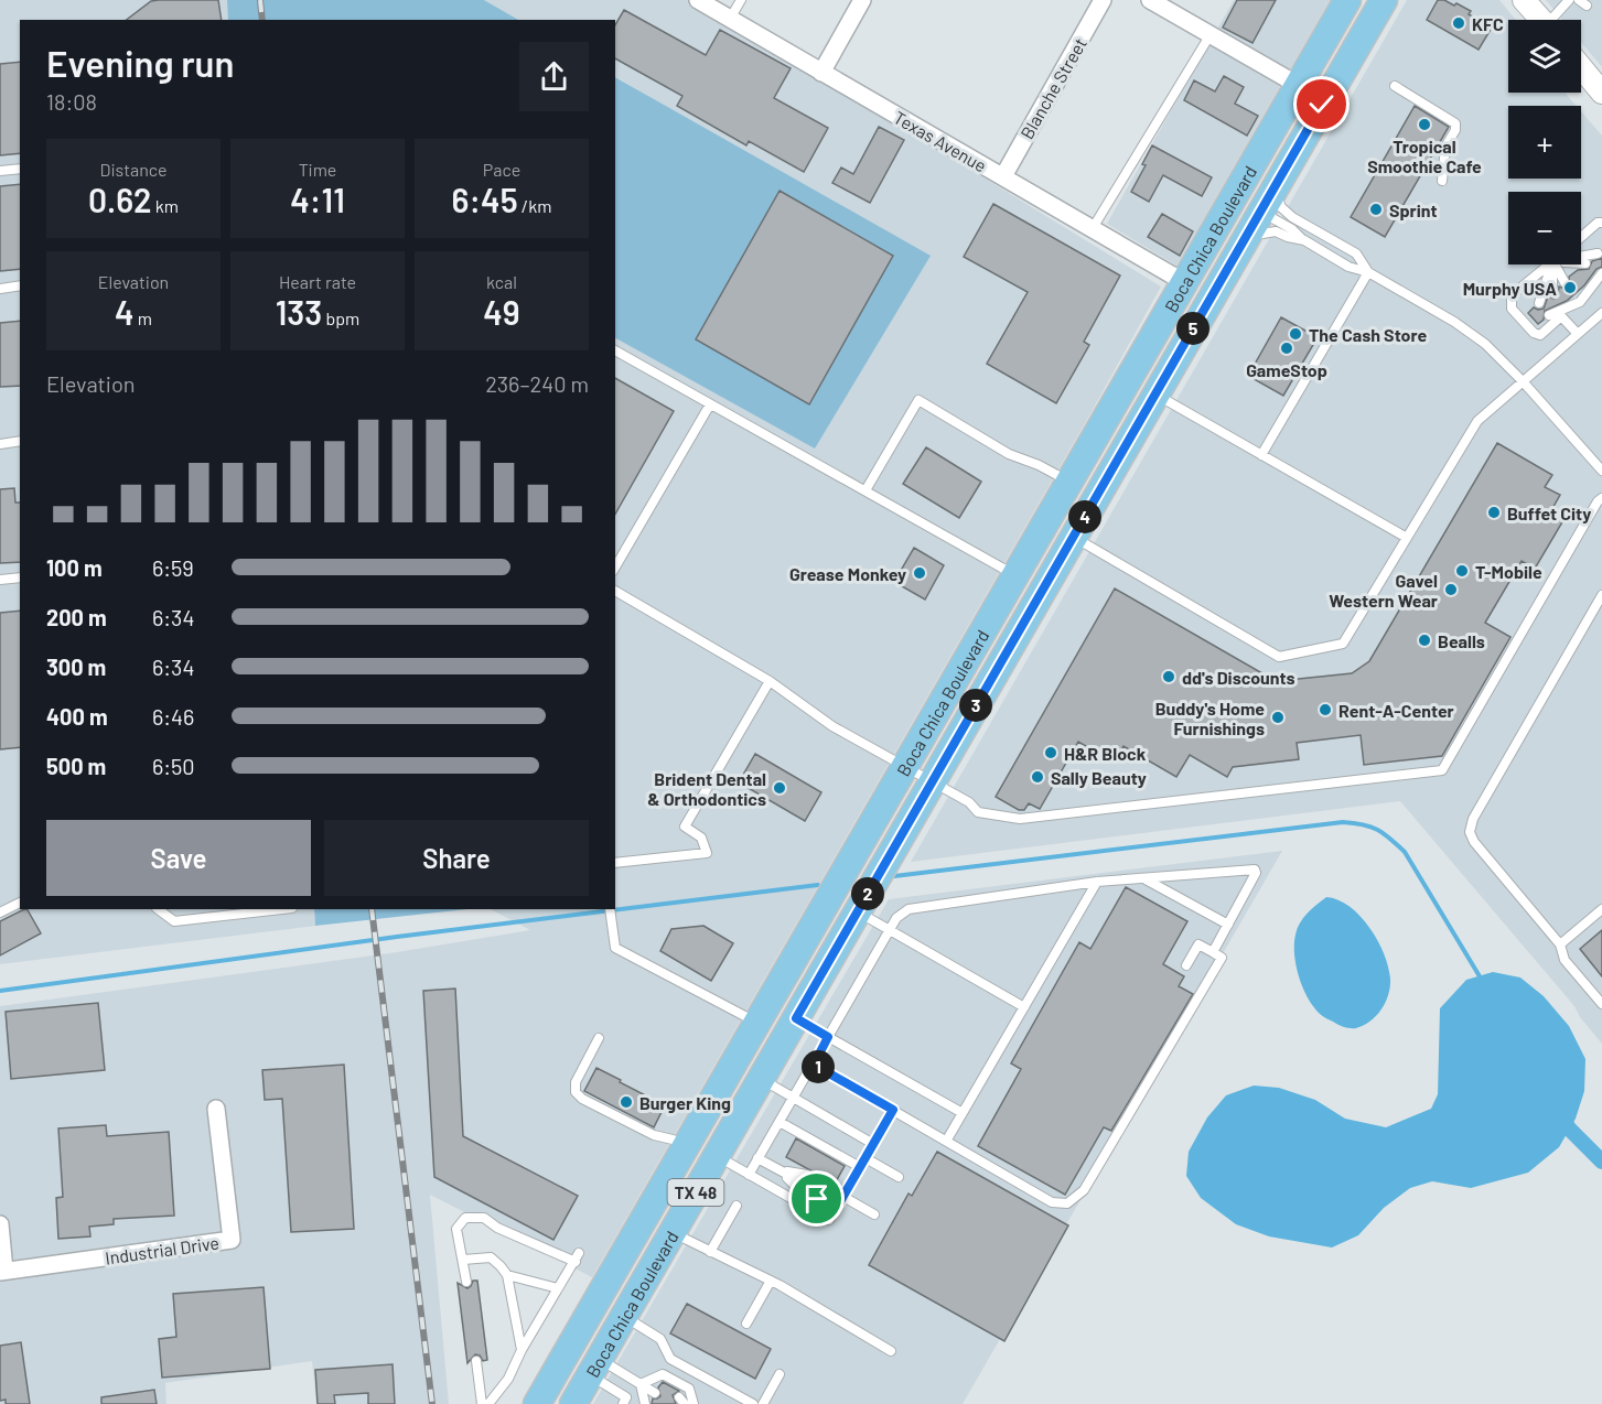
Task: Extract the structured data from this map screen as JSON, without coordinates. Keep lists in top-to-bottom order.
{
  "streets": {
    "main road": ["Boca Chica Boulevard", "TX 48"],
    "street": ["Blanche Street", "Texas Avenue", "Industrial Drive"]
  },
  "crossings": [
    ["Blanche Street", "Texas Avenue"],
    ["Texas Avenue", "Boca Chica Boulevard"]
  ],
  "places": [
    "KFC",
    "Tropical Smoothie Cafe",
    "Sprint",
    "Murphy USA",
    "The Cash Store",
    "GameStop",
    "Buffet City",
    "T-Mobile",
    "Grease Monkey",
    "Gavel Western Wear",
    "Bealls",
    "dd's Discounts",
    "Rent-A-Center",
    "Buddy's Home Furnishings",
    "H&R Block",
    "Sally Beauty",
    "Brident Dental & Orthodontics",
    "Burger King"
  ],
  "page": {
    "map_buttons": ["+", "−"],
    "heading": ["Evening run", "18:08"],
    "stats": [
      ["Distance", "0.62 km"],
      ["Time", "4:11"],
      ["Pace", "6:45 /km"],
      ["Elevation", "4 m"],
      ["Heart rate", "133 bpm"],
      ["kcal", "49"]
    ],
    "pins": [
      "5",
      "4",
      "3",
      "2",
      "1"
    ],
    "chart": ["Elevation", "236–240 m"],
    "list": [
      {
        "name": "100 m",
        "note": "6:59"
      },
      {
        "name": "200 m",
        "note": "6:34"
      },
      {
        "name": "300 m",
        "note": "6:34"
      },
      {
        "name": "400 m",
        "note": "6:46"
      },
      {
        "name": "500 m",
        "note": "6:50"
      }
    ],
    "buttons": ["Save", "Share"]
  }
}
